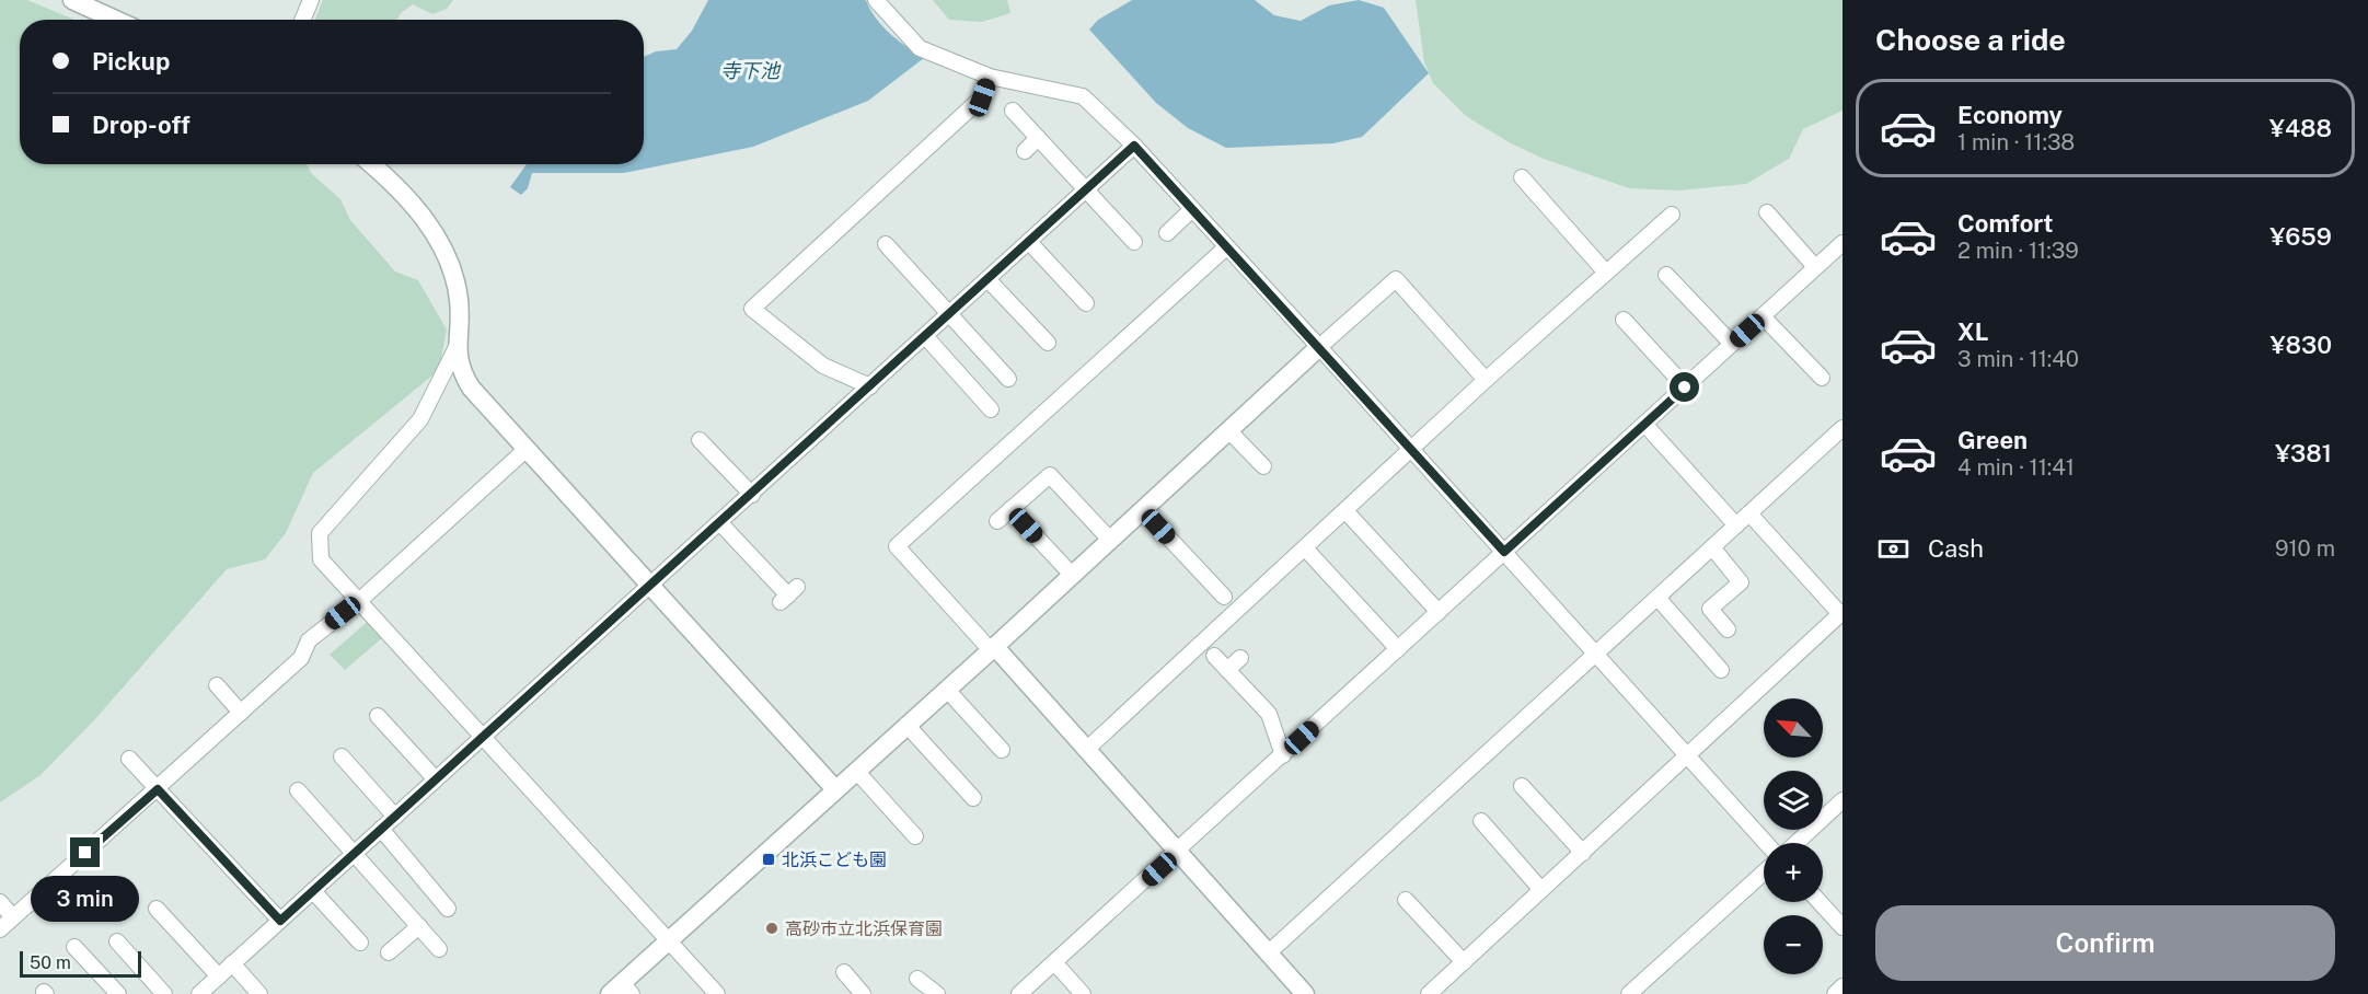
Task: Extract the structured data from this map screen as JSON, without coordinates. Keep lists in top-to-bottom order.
{
  "water": ["寺下池"],
  "places": {
    "transit": ["北浜こども園"],
    "other": ["高砂市立北浜保育園"]
  },
  "scale_bar": "50 m",
  "north": "top left",
  "page": {
    "heading": "Choose a ride",
    "banner": ["Pickup", "Drop-off"],
    "list": [
      {
        "name": "Economy",
        "note": "1 min · 11:38",
        "value": "¥488"
      },
      {
        "name": "Comfort",
        "note": "2 min · 11:39",
        "value": "¥659"
      },
      {
        "name": "XL",
        "note": "3 min · 11:40",
        "value": "¥830"
      },
      {
        "name": "Green",
        "note": "4 min · 11:41",
        "value": "¥381"
      }
    ],
    "pay": ["Cash", "910 m"],
    "map_buttons": ["+", "−"],
    "bubble": "3 min",
    "buttons": "Confirm",
    "scale": "50 m"
  }
}
